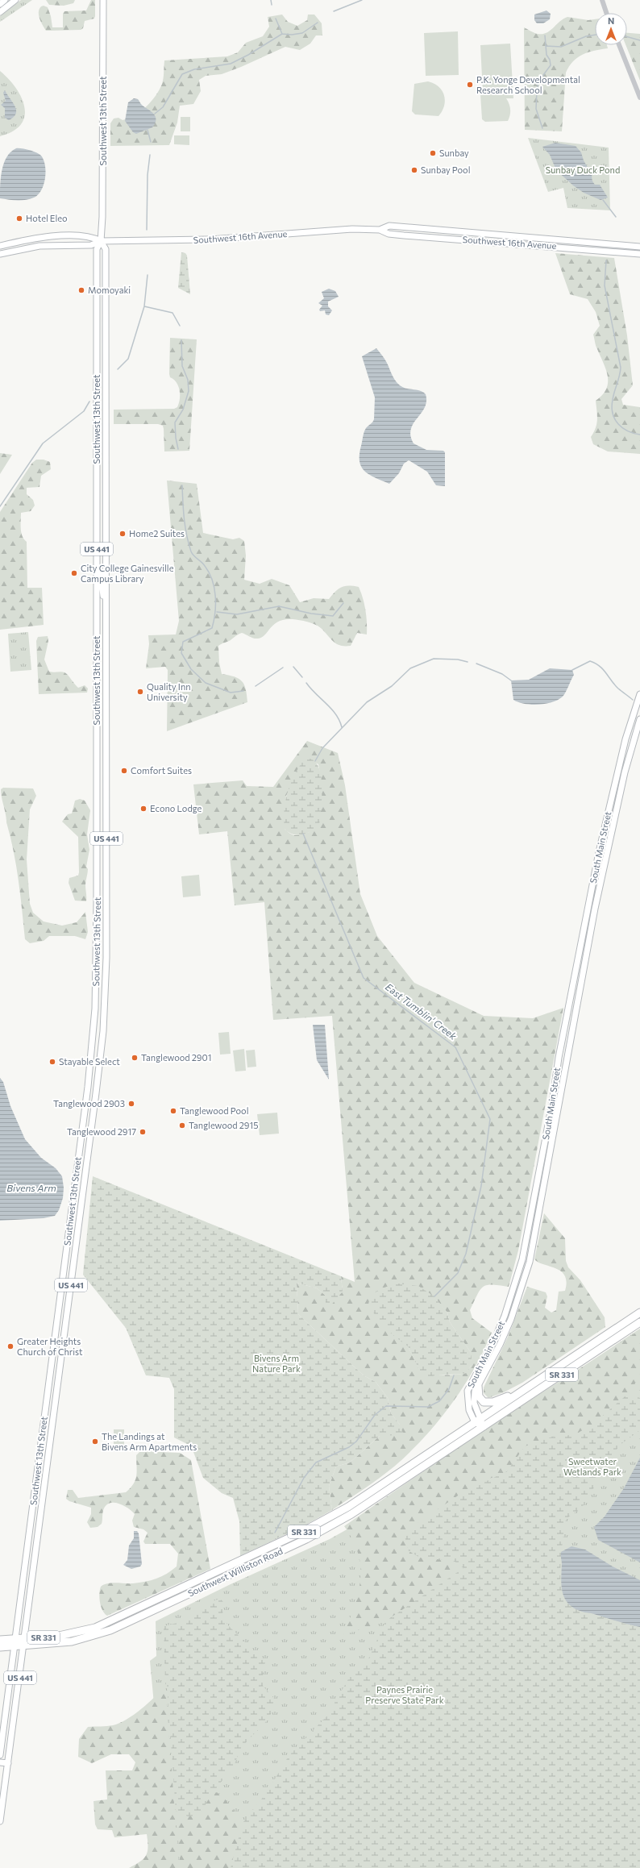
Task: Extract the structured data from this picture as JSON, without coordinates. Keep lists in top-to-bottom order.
{
  "streets": {
    "highway": ["SR 331", "Southwest Williston Road"],
    "main road": [
      "Southwest 13th Street",
      "Southwest 16th Avenue",
      "US 441",
      "South Main Street"
    ]
  },
  "crossings": [
    ["Southwest 13th Street", "Southwest 16th Avenue"],
    ["Southwest 13th Street", "US 441"],
    ["Southwest 13th Street", "Southwest Williston Road"],
    ["US 441", "Southwest Williston Road"],
    ["South Main Street", "SR 331"],
    ["South Main Street", "Southwest Williston Road"],
    ["SR 331", "Southwest Williston Road"]
  ],
  "water": ["East Tumblin' Creek", "Bivens Arm"],
  "parks": [
    "Sunbay Duck Pond",
    "Bivens Arm Nature Park",
    "Sweetwater Wetlands Park",
    "Paynes Prairie Preserve State Park"
  ],
  "places": [
    "P.K. Yonge Developmental Research School",
    "Sunbay",
    "Sunbay Pool",
    "Hotel Eleo",
    "Momoyaki",
    "Home2 Suites",
    "City College Gainesville Campus Library",
    "Quality Inn University",
    "Comfort Suites",
    "Econo Lodge",
    "Tanglewood 2901",
    "Stayable Select",
    "Tanglewood 2903",
    "Tanglewood Pool",
    "Tanglewood 2915",
    "Tanglewood 2917",
    "Greater Heights Church of Christ",
    "The Landings at Bivens Arm Apartments"
  ],
  "north": "top"
}
